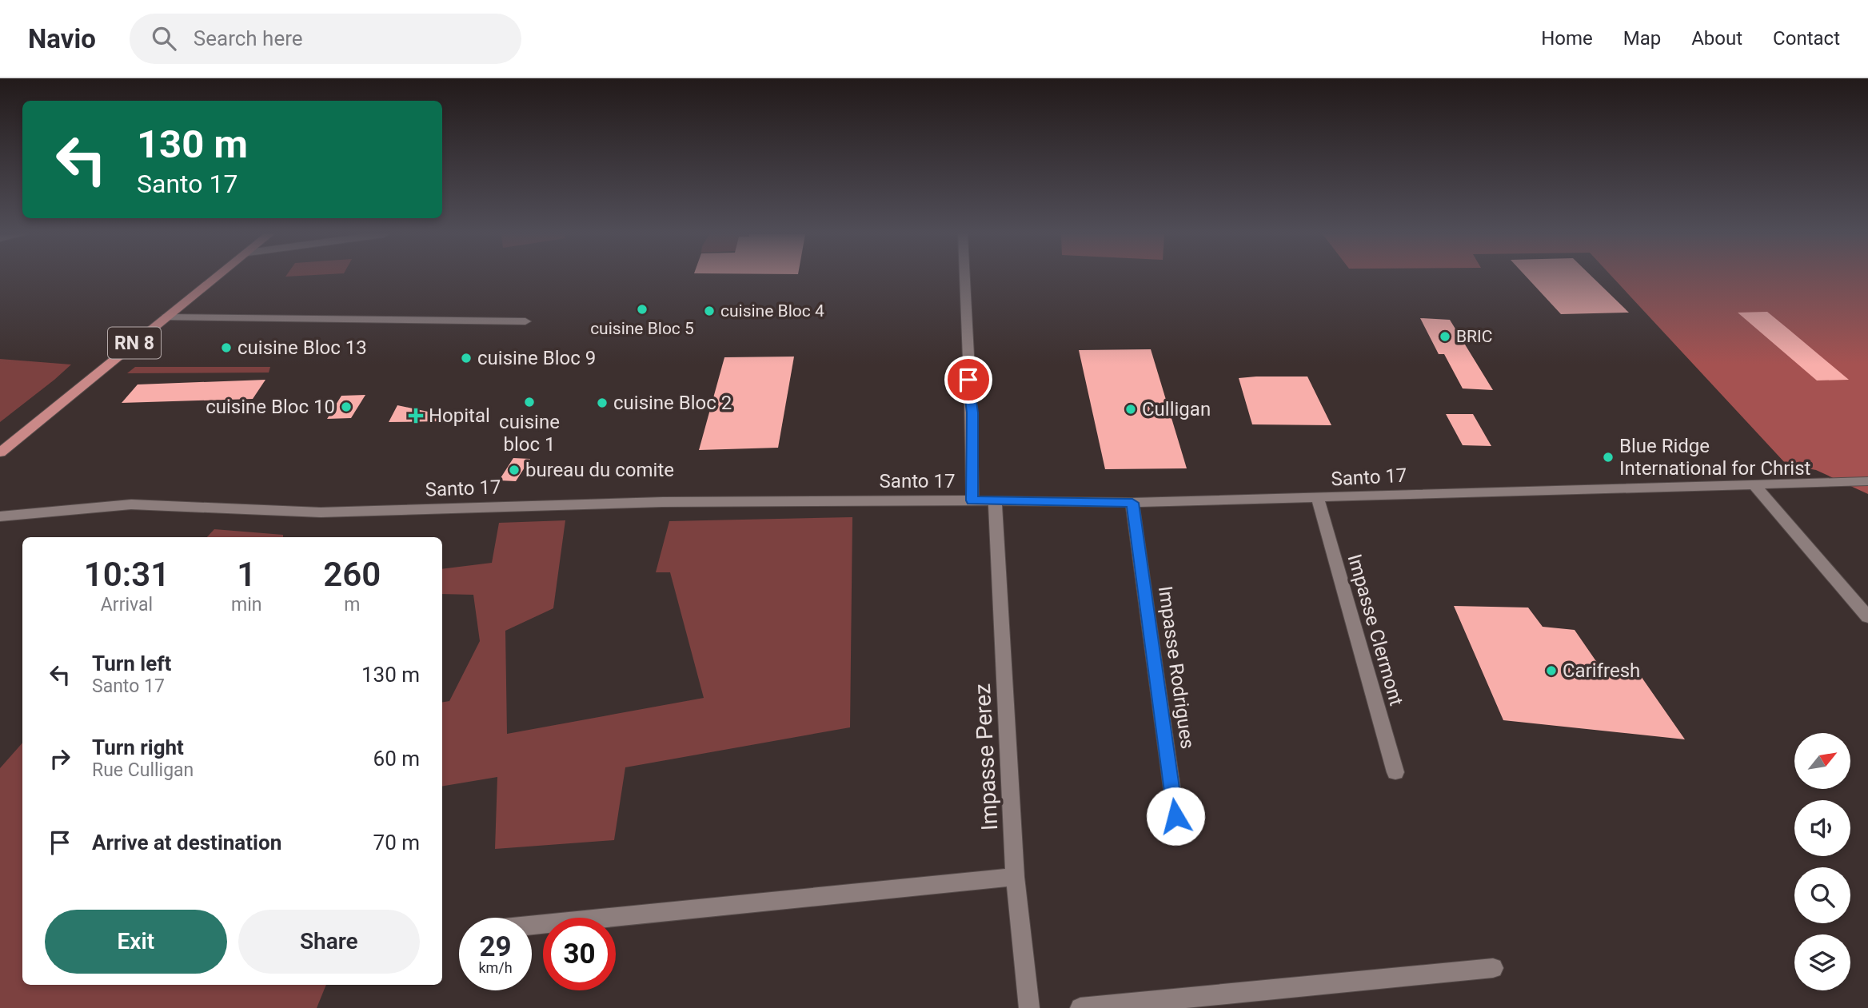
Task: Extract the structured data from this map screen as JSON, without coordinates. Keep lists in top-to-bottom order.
{
  "streets": {
    "main road": ["RN 8"],
    "street": [
      "Santo 17",
      "Impasse Clermont",
      "Impasse Rodrigues",
      "Impasse Perez"
    ]
  },
  "crossings": [
    ["Santo 17", "Impasse Clermont"],
    ["Santo 17", "Impasse Rodrigues"],
    ["Santo 17", "Impasse Perez"]
  ],
  "places": {
    "other": [
      "cuisine Bloc 5",
      "cuisine Bloc 4",
      "BRIC",
      "cuisine Bloc 13",
      "cuisine Bloc 9",
      "cuisine bloc 1",
      "cuisine Bloc 2",
      "cuisine Bloc 10",
      "Culligan",
      "Blue Ridge International for Christ",
      "bureau du comite",
      "Carifresh"
    ],
    "health": ["Hopital"]
  },
  "north": "top right",
  "page": {
    "header": "Navio",
    "search": "Search here",
    "nav": [
      "Home",
      "Map",
      "About",
      "Contact"
    ],
    "turn": ["130 m", "Santo 17"],
    "eta": [
      "10:31",
      "Arrival",
      "1",
      "min",
      "260",
      "m"
    ],
    "list": [
      {
        "name": "Turn left",
        "note": "Santo 17",
        "value": "130 m"
      },
      {
        "name": "Turn right",
        "note": "Rue Culligan",
        "value": "60 m"
      },
      {
        "name": "Arrive at destination",
        "value": "70 m"
      }
    ],
    "buttons": ["Exit", "Share"],
    "speed": "29 km/h",
    "limit": "30"
  }
}
